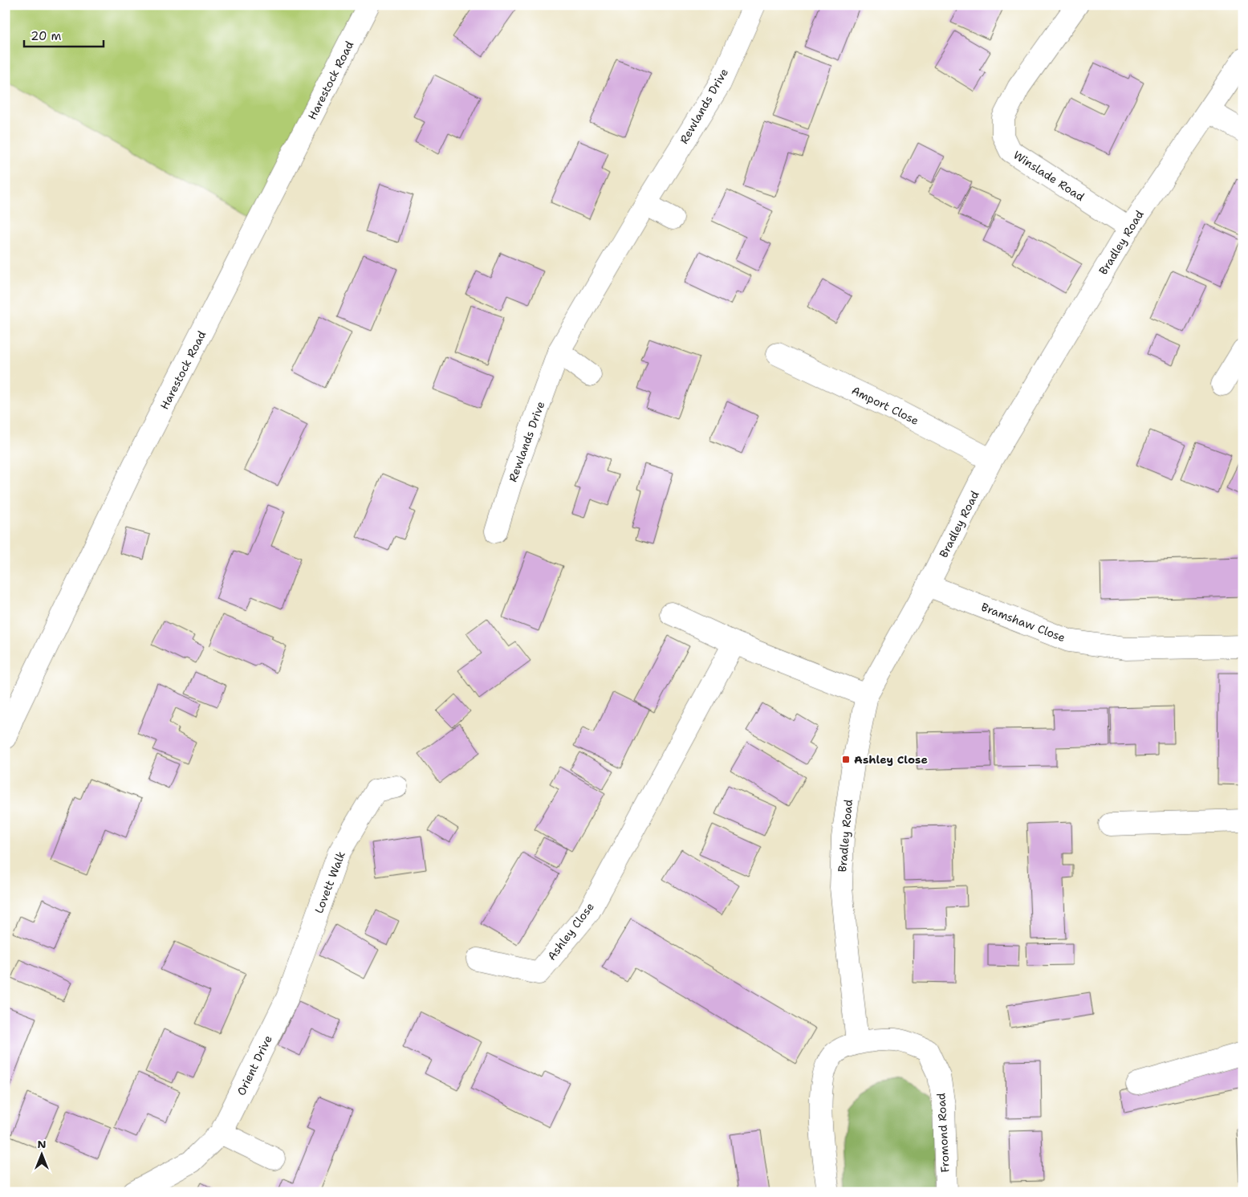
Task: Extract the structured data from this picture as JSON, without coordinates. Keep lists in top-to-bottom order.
{
  "streets": {
    "street": [
      "Harestock Road",
      "Rewlands Drive",
      "Winslade Road",
      "Bradley Road",
      "Amport Close",
      "Bramshaw Close",
      "Lovett Walk",
      "Ashley Close",
      "Orient Drive",
      "Fromond Road"
    ]
  },
  "crossings": [
    ["Winslade Road", "Bradley Road"],
    ["Bradley Road", "Amport Close"],
    ["Bradley Road", "Bramshaw Close"],
    ["Bradley Road", "Fromond Road"],
    ["Lovett Walk", "Orient Drive"]
  ],
  "places": {
    "transit": ["Ashley Close"]
  },
  "scale_bar": "20 m",
  "north": "top"
}
